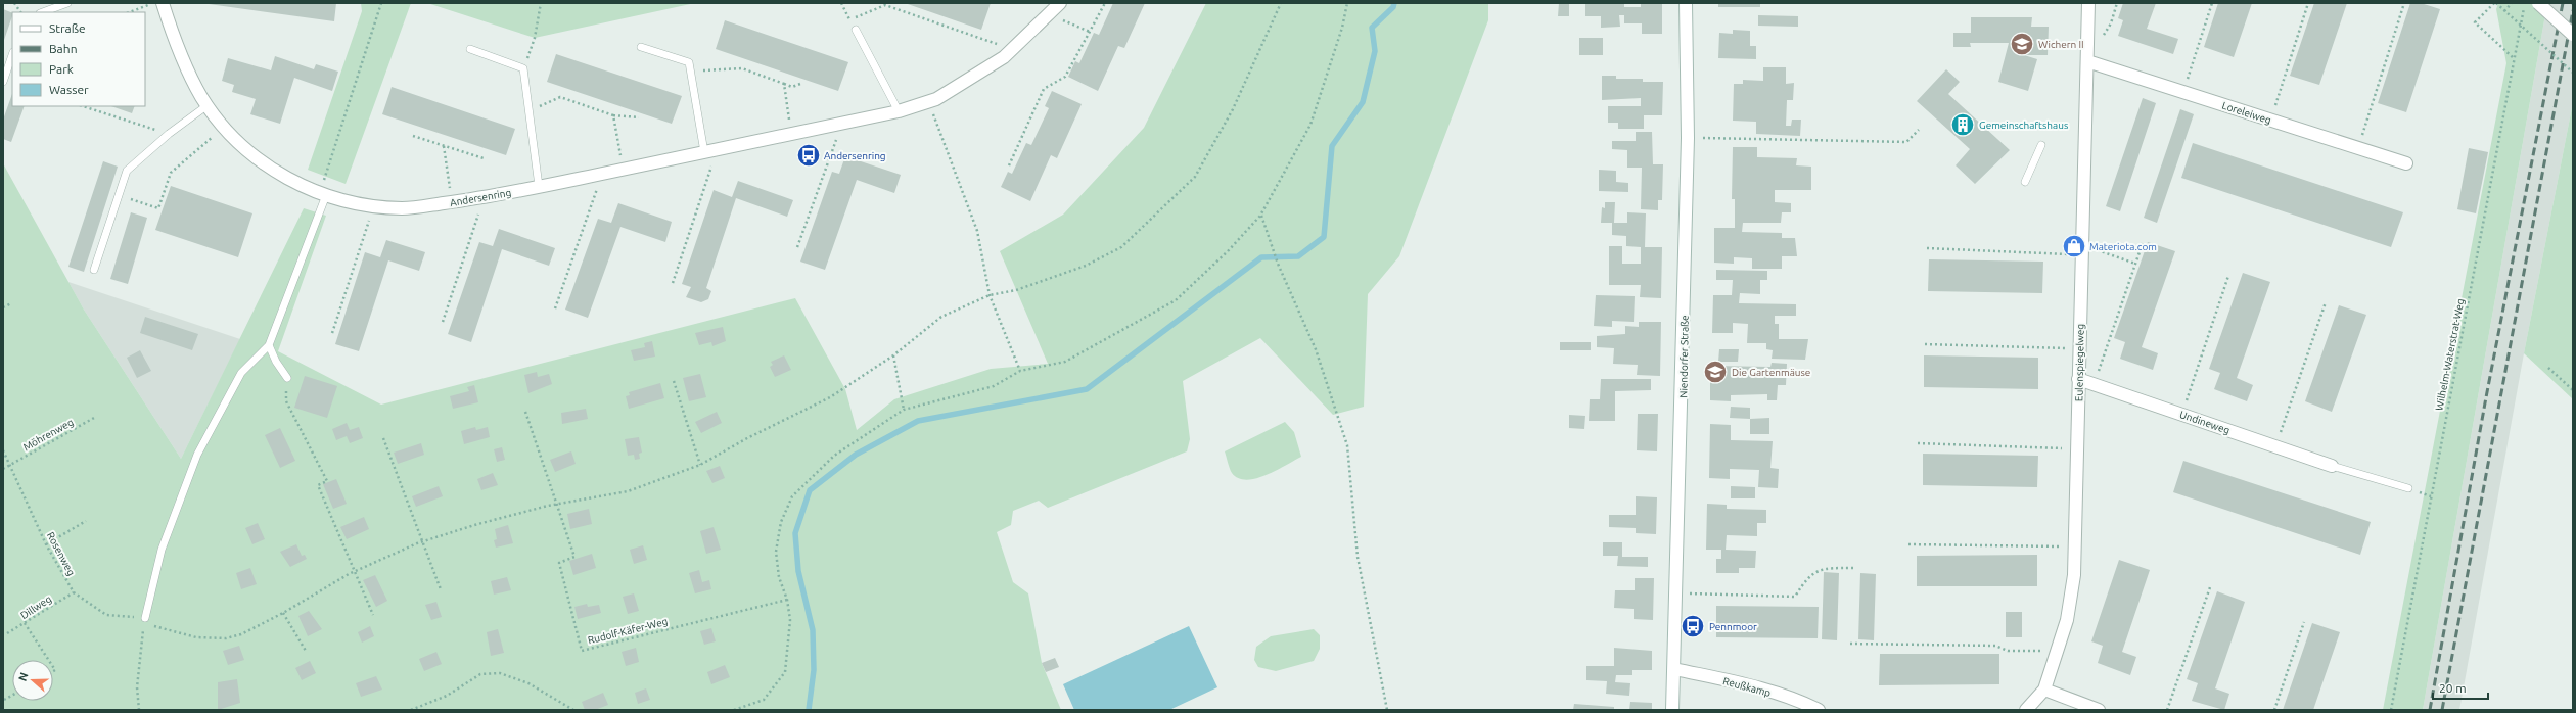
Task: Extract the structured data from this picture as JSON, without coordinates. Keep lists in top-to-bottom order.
{
  "streets": {
    "street": [
      "Loreleiweg",
      "Andersenring",
      "Niendorfer Straße",
      "Eulenspiegelweg",
      "Undineweg",
      "Reußkamp"
    ],
    "path": [
      "Wilhelm-Waterstrat-Weg",
      "Möhrenweg",
      "Rosenweg",
      "Dillweg",
      "Rudolf-Käfer-Weg"
    ]
  },
  "crossings": [
    ["Loreleiweg", "Eulenspiegelweg"],
    ["Niendorfer Straße", "Reußkamp"],
    ["Eulenspiegelweg", "Undineweg"],
    ["Möhrenweg", "Rosenweg"],
    ["Rosenweg", "Dillweg"],
    ["Rosenweg", "Rudolf-Käfer-Weg"]
  ],
  "places": {
    "school or university": ["Wichern II", "Die Gartenmäuse"],
    "building": ["Gemeinschaftshaus"],
    "bus stop": ["Andersenring", "Pennmoor"],
    "shop": ["Materiota.com"]
  },
  "legend": [
    "Straße",
    "Bahn",
    "Park",
    "Wasser"
  ],
  "scale_bar": "20 m",
  "north": "left"
}
